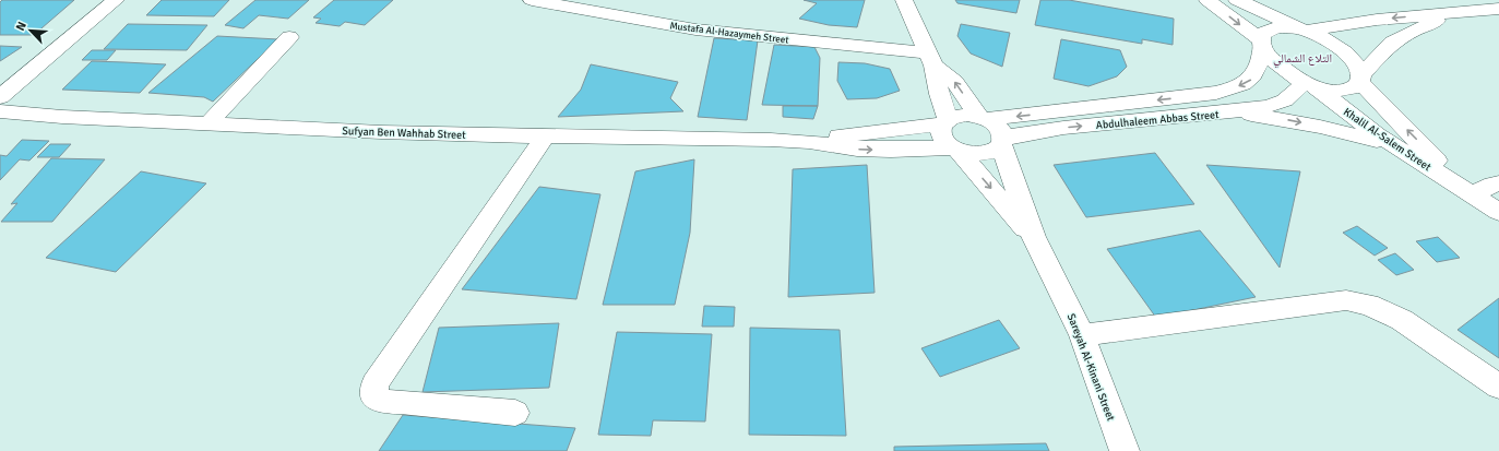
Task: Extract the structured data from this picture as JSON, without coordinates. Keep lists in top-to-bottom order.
{
  "streets": {
    "street": [
      "Mustafa Al-Hazaymeh Street",
      "Abdulhaleem Abbas Street",
      "Sufyan Ben Wahhab Street",
      "Khalil Al-Salem Street",
      "Sareyah Al-Kinani Street"
    ]
  },
  "crossings": [
    ["Abdulhaleem Abbas Street", "Sufyan Ben Wahhab Street"],
    ["Abdulhaleem Abbas Street", "Khalil Al-Salem Street"],
    ["Abdulhaleem Abbas Street", "Sareyah Al-Kinani Street"],
    ["Sufyan Ben Wahhab Street", "Sareyah Al-Kinani Street"]
  ],
  "districts": ["التلاع الشمالي"],
  "north": "top left"
}
